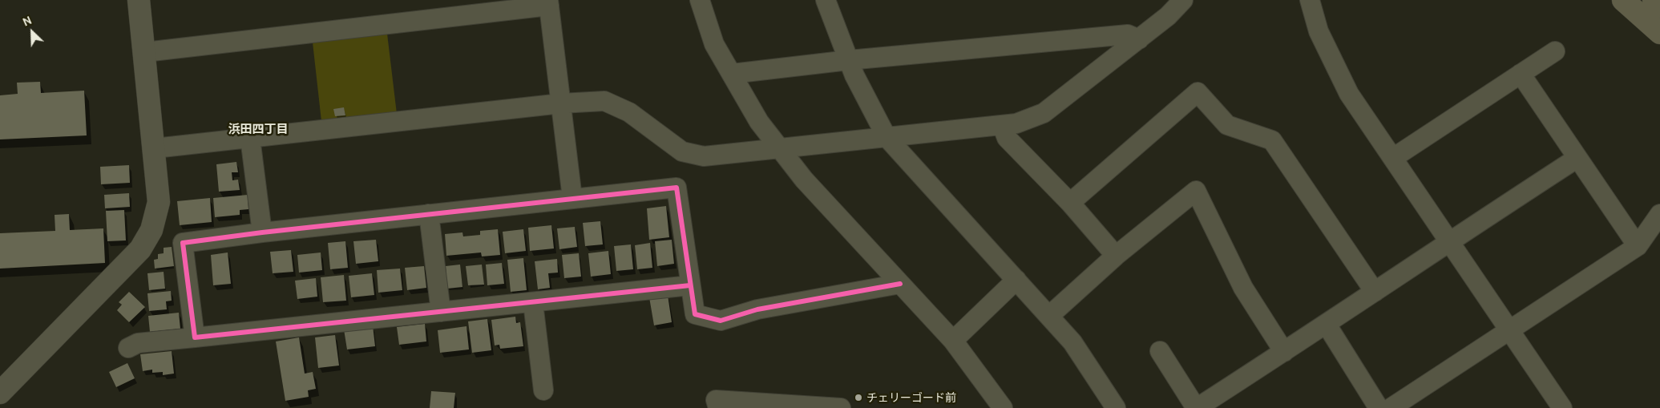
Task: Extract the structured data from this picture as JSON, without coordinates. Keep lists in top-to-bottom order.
{
  "districts": ["浜田四丁目"],
  "places": ["チェリーゴード前"],
  "north": "top left"
}
